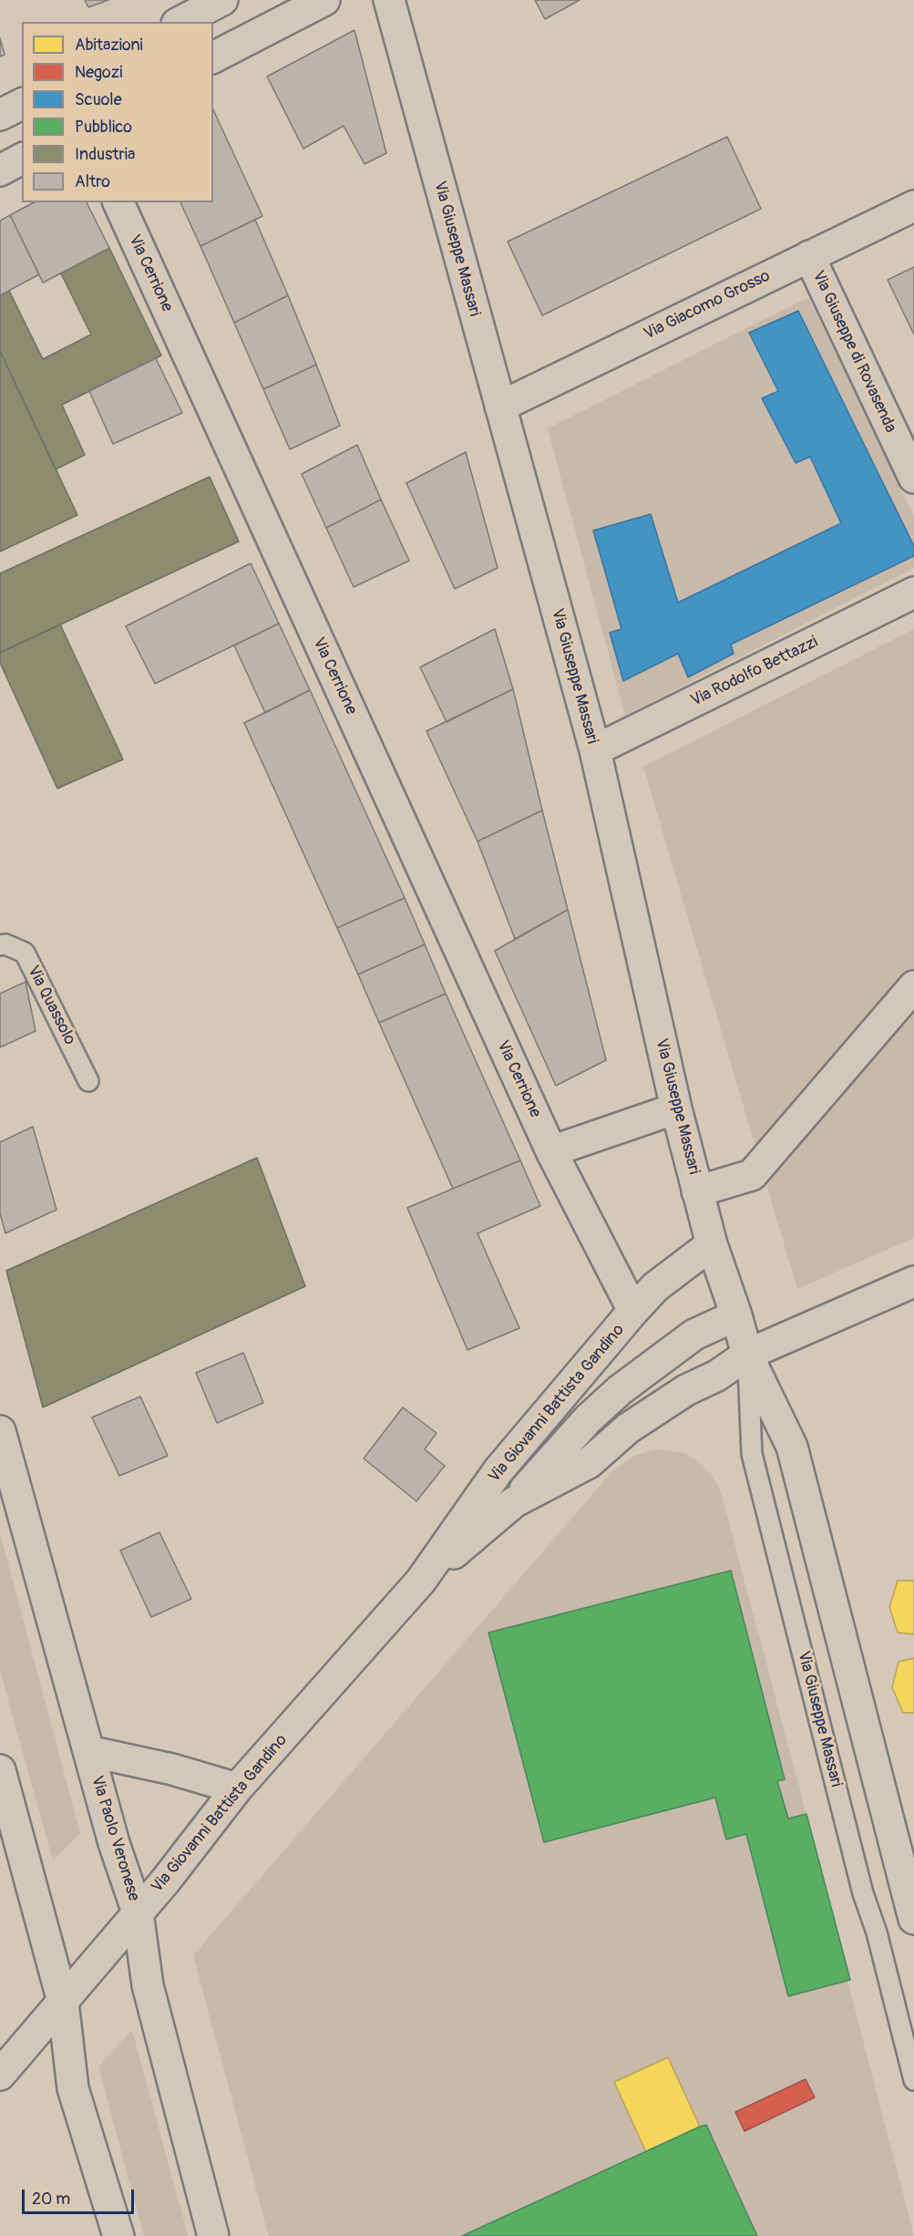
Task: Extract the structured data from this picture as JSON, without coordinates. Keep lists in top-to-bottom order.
{
  "streets": {
    "street": [
      "Via Giuseppe Massari",
      "Via Cerrione",
      "Via Giacomo Grosso",
      "Via Giuseppe di Rovasenda",
      "Via Rodolfo Bettazzi",
      "Via Giovanni Battista Gandino",
      "Via Paolo Veronese"
    ],
    "lane": ["Via Quassolo"]
  },
  "crossings": [
    ["Via Giuseppe Massari", "Via Giacomo Grosso"],
    ["Via Giuseppe Massari", "Via Rodolfo Bettazzi"],
    ["Via Giuseppe Massari", "Via Giovanni Battista Gandino"],
    ["Via Cerrione", "Via Giovanni Battista Gandino"],
    ["Via Giacomo Grosso", "Via Giuseppe di Rovasenda"],
    ["Via Giovanni Battista Gandino", "Via Paolo Veronese"]
  ],
  "legend": [
    "Abitazioni",
    "Negozi",
    "Scuole",
    "Pubblico",
    "Industria",
    "Altro"
  ],
  "scale_bar": "20 m"
}
